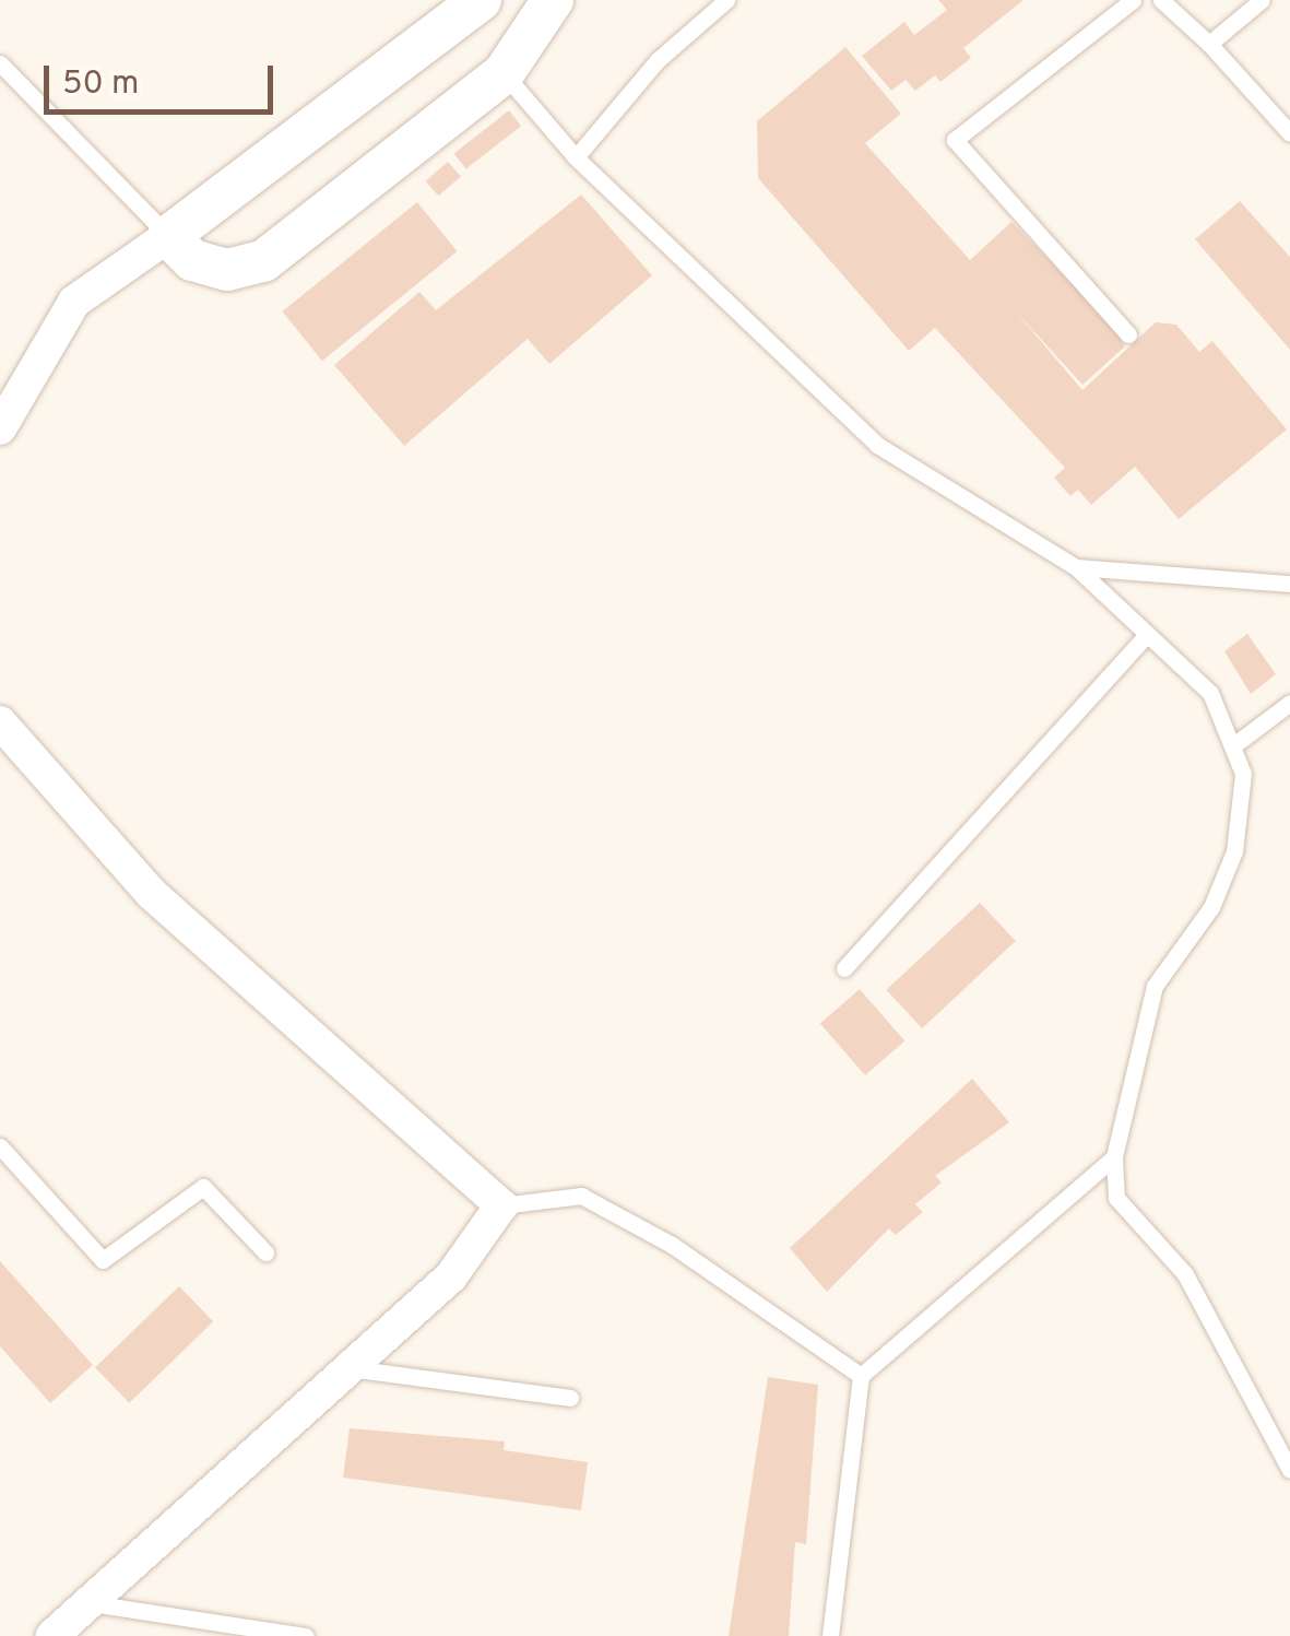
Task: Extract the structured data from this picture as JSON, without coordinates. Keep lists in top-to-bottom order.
{
  "scale_bar": "50 m"
}
